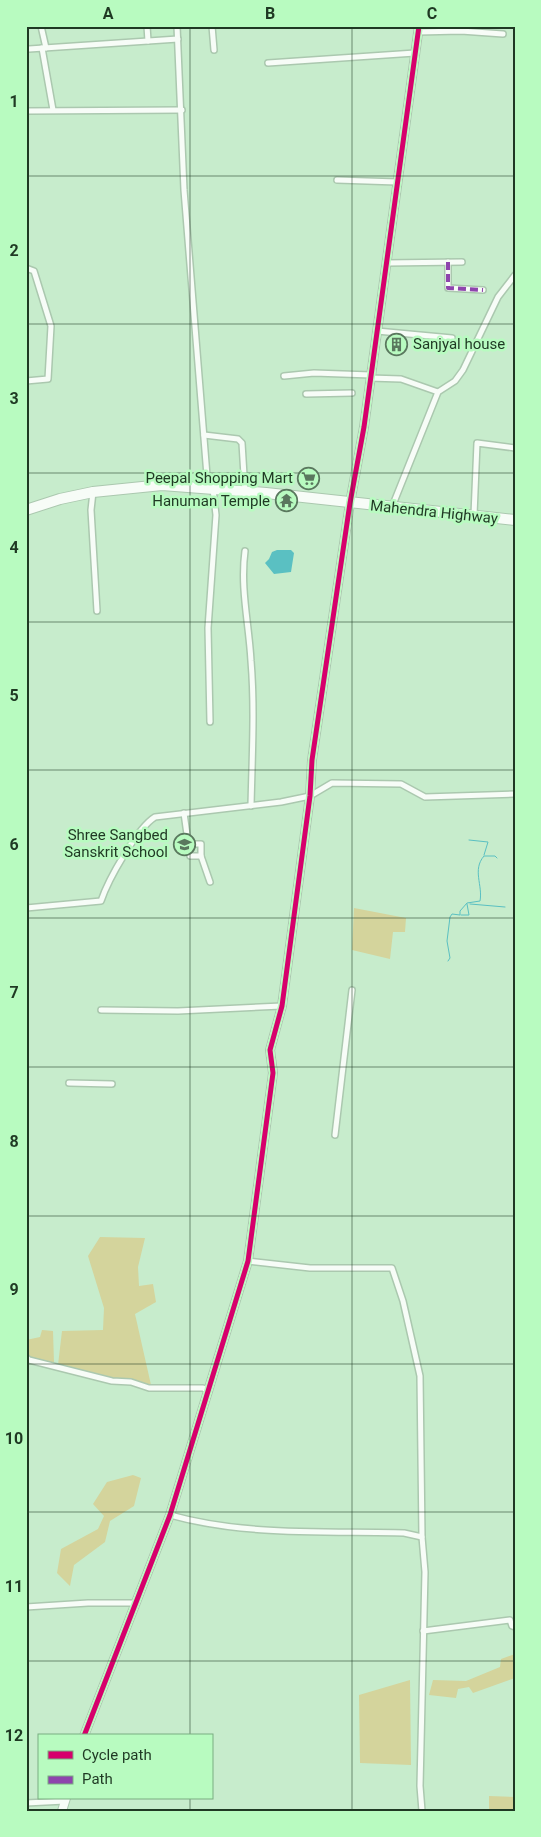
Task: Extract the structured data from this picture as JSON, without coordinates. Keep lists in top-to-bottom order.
{
  "streets": {
    "highway": ["Mahendra Highway"]
  },
  "places": {
    "building": ["Sanjyal house"],
    "supermarket": ["Peepal Shopping Mart"],
    "temple": ["Hanuman Temple"],
    "school or university": ["Shree Sangbed Sanskrit School"]
  },
  "legend": ["Cycle path", "Path"],
  "grid": {
    "columns": ["A", "B", "C"],
    "rows": [
      "1",
      "2",
      "3",
      "4",
      "5",
      "6",
      "7",
      "8",
      "9",
      "10",
      "11",
      "12"
    ]
  }
}
